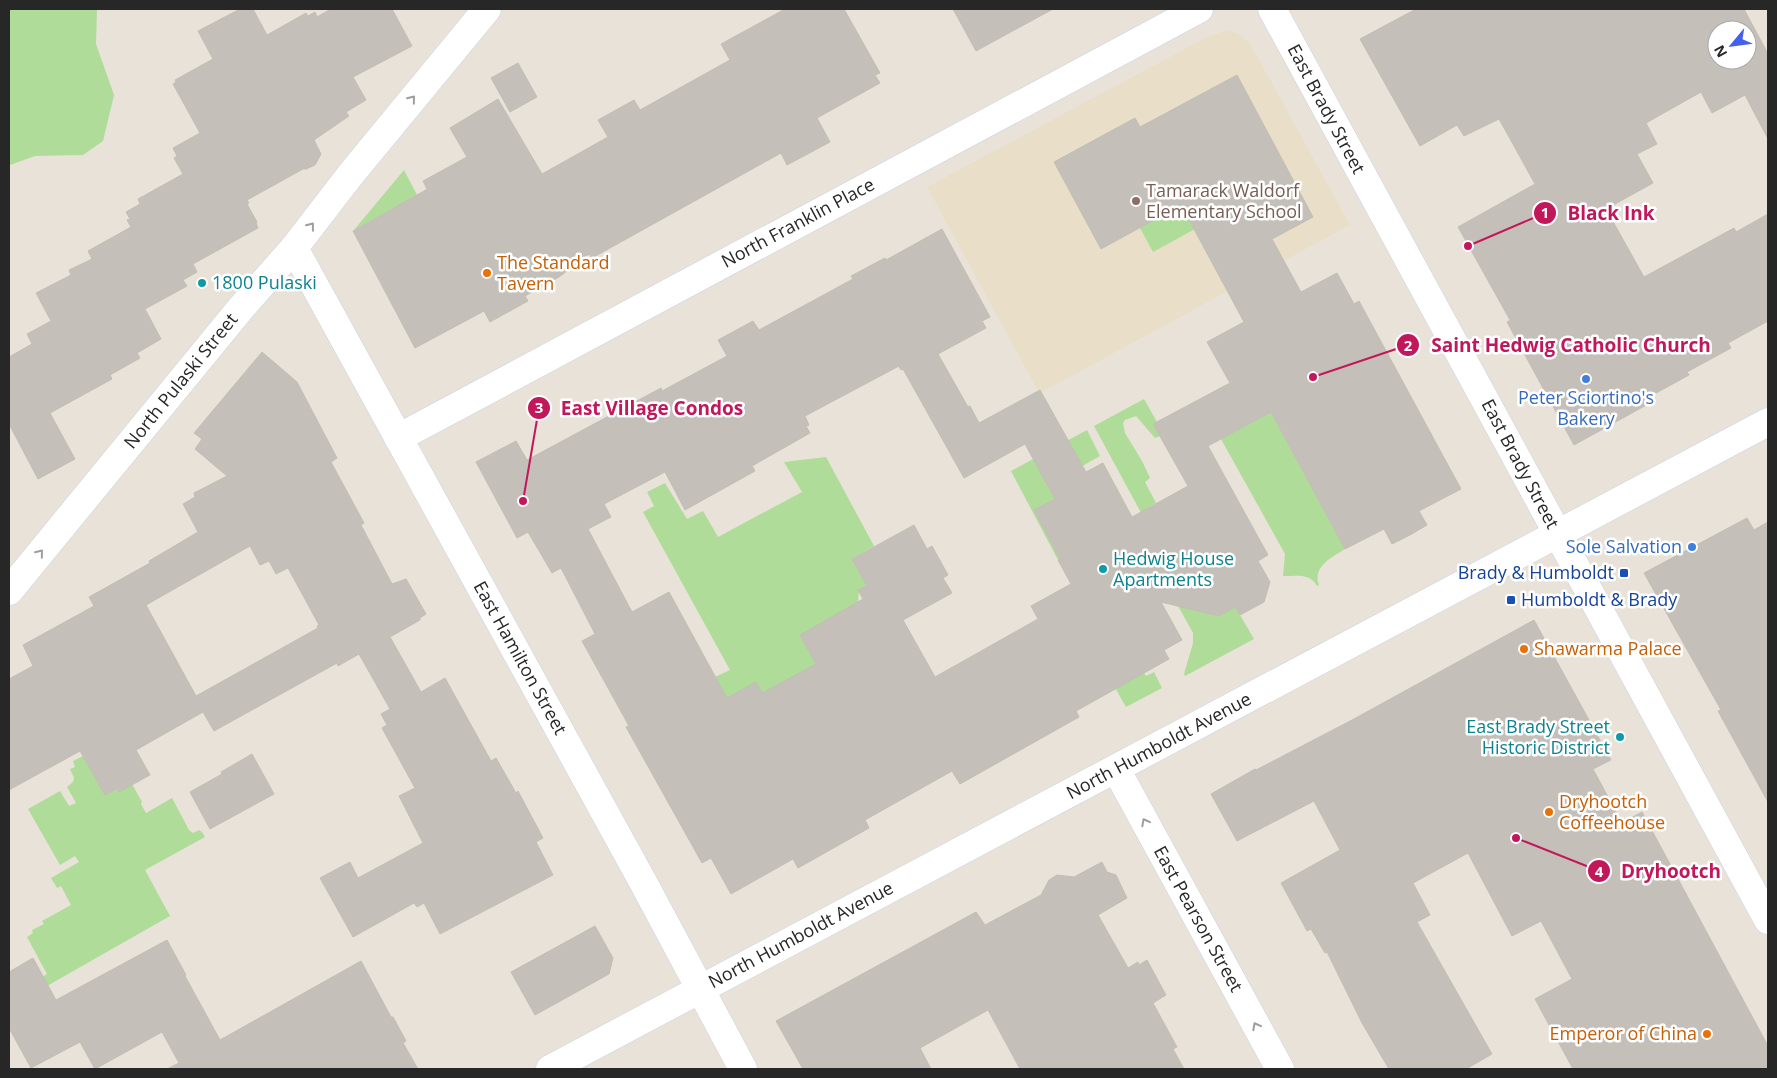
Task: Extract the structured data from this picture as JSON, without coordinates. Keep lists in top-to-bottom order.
{
  "streets": {
    "street": [
      "East Brady Street",
      "North Franklin Place",
      "North Pulaski Street",
      "East Hamilton Street",
      "North Humboldt Avenue",
      "East Pearson Street"
    ]
  },
  "crossings": [
    ["East Brady Street", "North Humboldt Avenue"],
    ["North Franklin Place", "East Hamilton Street"],
    ["North Pulaski Street", "East Hamilton Street"],
    ["East Hamilton Street", "North Humboldt Avenue"],
    ["North Humboldt Avenue", "East Pearson Street"]
  ],
  "one_way": ["North Pulaski Street", "East Pearson Street"],
  "places": {
    "other": [
      "Tamarack Waldorf Elementary School",
      "Black Ink",
      "The Standard Tavern",
      "1800 Pulaski",
      "Saint Hedwig Catholic Church",
      "Peter Sciortino's Bakery",
      "East Village Condos",
      "Sole Salvation",
      "Hedwig House Apartments",
      "Shawarma Palace",
      "East Brady Street Historic District",
      "Dryhootch Coffeehouse",
      "Dryhootch",
      "Emperor of China"
    ],
    "transit": ["Brady & Humboldt", "Humboldt & Brady"]
  },
  "north": "bottom left"
}
